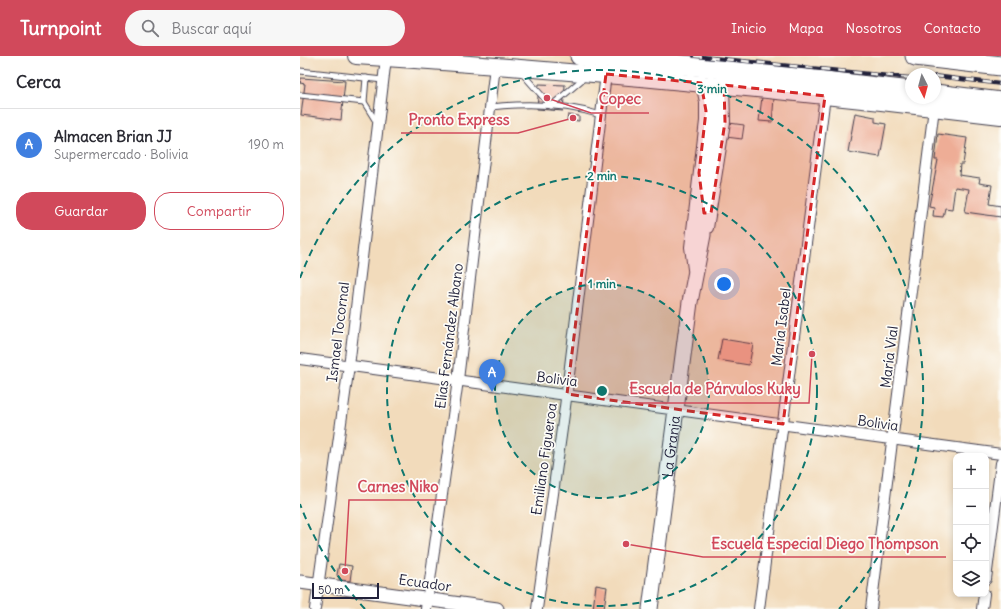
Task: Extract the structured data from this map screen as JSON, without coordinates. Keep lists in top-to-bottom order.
{
  "streets": {
    "main road": ["La Granja"],
    "street": [
      "María Isabel",
      "Ismael Tocornal",
      "Elías Fernández Albano",
      "María Vial",
      "Bolivia",
      "Emiliano Figueroa",
      "Ecuador"
    ]
  },
  "crossings": [
    ["María Isabel", "Bolivia"],
    ["Ismael Tocornal", "Bolivia"],
    ["Ismael Tocornal", "Ecuador"],
    ["Elías Fernández Albano", "Bolivia"],
    ["Elías Fernández Albano", "Ecuador"],
    ["María Vial", "Bolivia"],
    ["Bolivia", "La Granja"],
    ["Bolivia", "Emiliano Figueroa"]
  ],
  "places": [
    "Copec",
    "Pronto Express",
    "Escuela de Párvulos Kuky",
    "Escuela Especial Diego Thompson",
    "Carnes Niko"
  ],
  "scale_bar": "50 m",
  "north": "bottom",
  "page": {
    "header": "Turnpoint",
    "search": "Buscar aquí",
    "nav": [
      "Inicio",
      "Mapa",
      "Nosotros",
      "Contacto"
    ],
    "heading": "Cerca",
    "list": [
      {
        "mark": "A",
        "name": "Almacen Brian JJ",
        "note": "Supermercado · Bolivia",
        "value": "190 m"
      }
    ],
    "buttons": ["Guardar", "Compartir"],
    "pins": "A",
    "map_buttons": ["+", "−"],
    "scale": "50 m"
  },
  "rings": ["3 min", "2 min", "1 min"]
}
